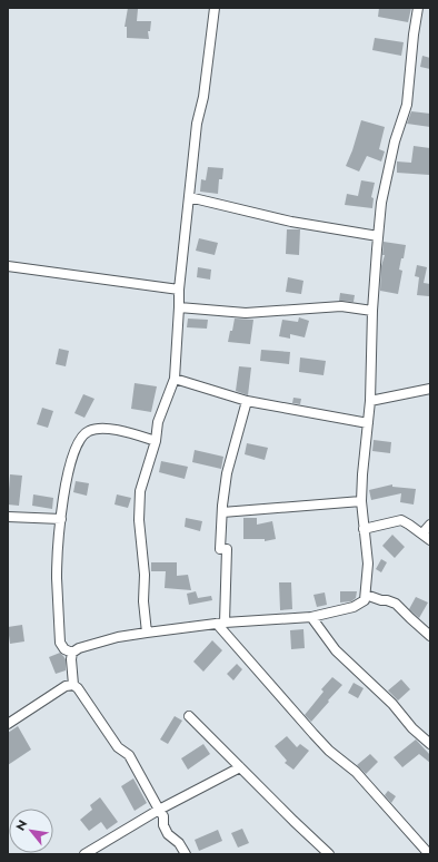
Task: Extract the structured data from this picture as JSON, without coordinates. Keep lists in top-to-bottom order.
{
  "north": "top left"
}
